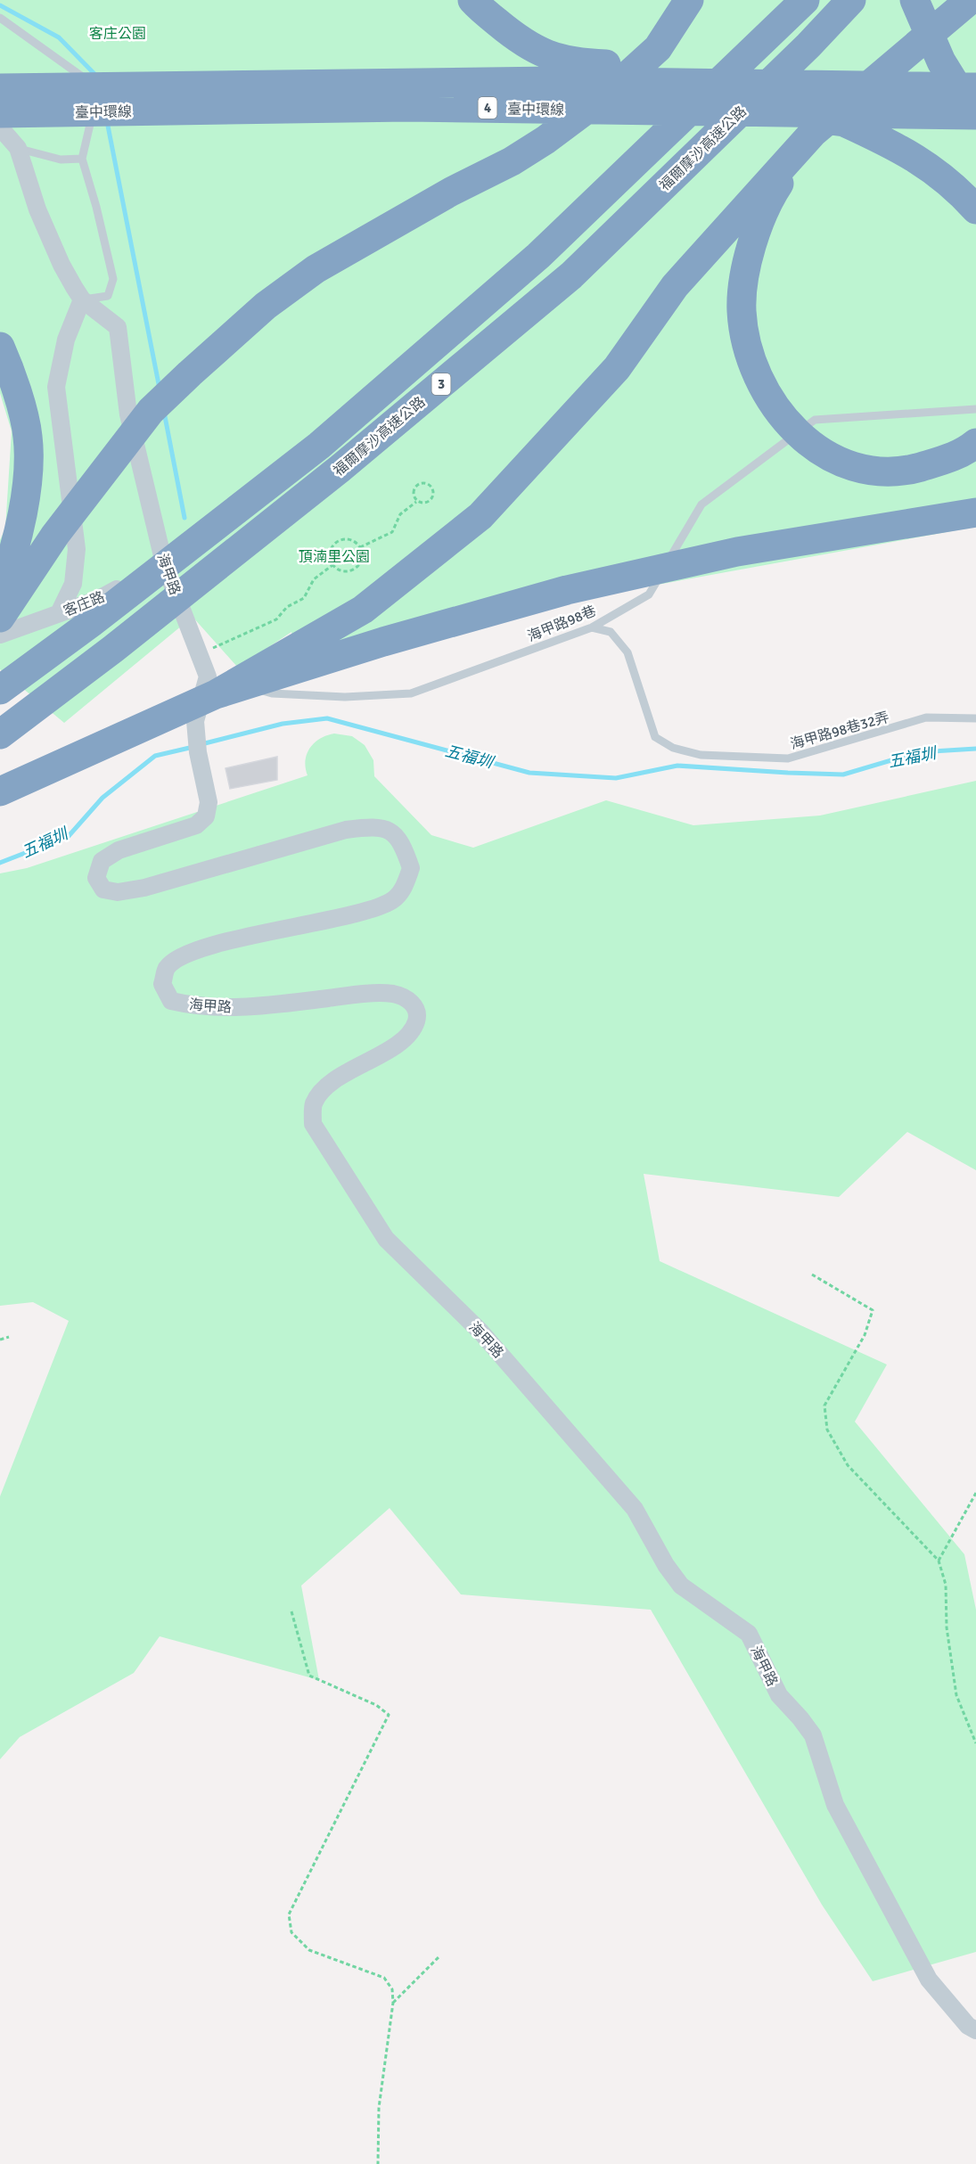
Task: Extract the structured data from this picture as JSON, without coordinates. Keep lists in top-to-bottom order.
{
  "streets": {
    "highway": [
      "4",
      "臺中環線",
      "福爾摩沙高速公路",
      "3"
    ],
    "street": ["海甲路", "客庄路"],
    "lane": ["海甲路98巷", "海甲路98巷32弄"]
  },
  "crossings": [
    ["海甲路", "客庄路"],
    ["海甲路", "海甲路98巷"],
    ["海甲路98巷", "海甲路98巷32弄"]
  ],
  "water": ["五福圳"],
  "parks": ["客庄公園", "頂湳里公園"]
}
